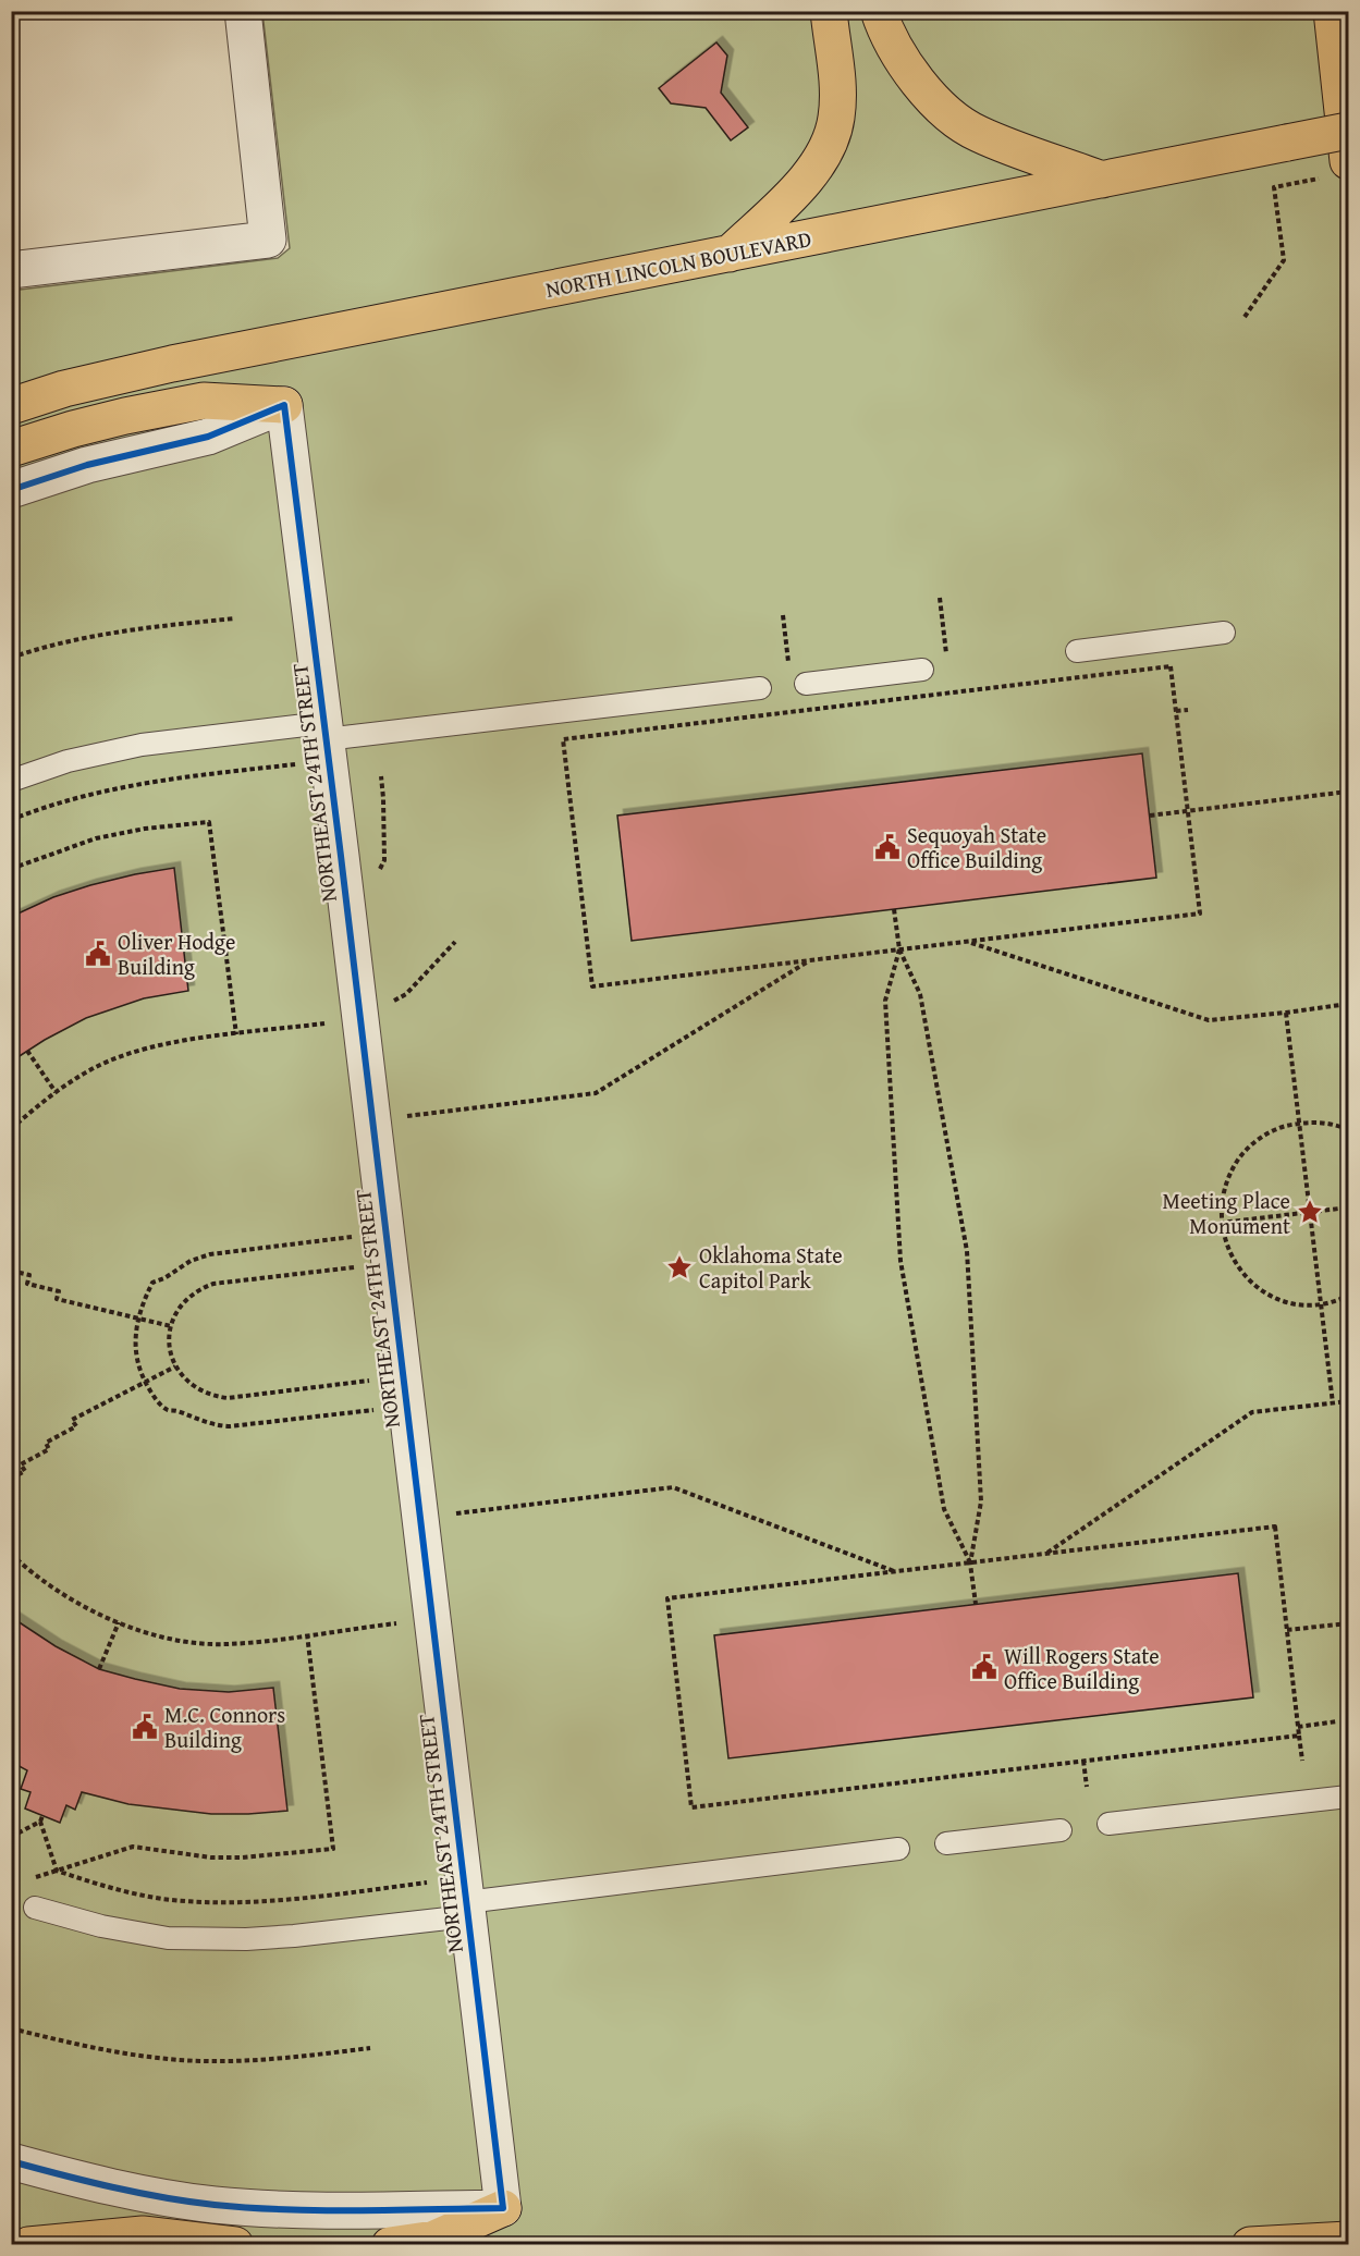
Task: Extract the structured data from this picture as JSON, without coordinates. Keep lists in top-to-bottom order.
{
  "streets": {
    "main road": ["NORTH LINCOLN BOULEVARD"],
    "street": ["NORTHEAST 24TH STREET"]
  },
  "places": {
    "public building": [
      "Sequoyah State Office Building",
      "Oliver Hodge Building",
      "Will Rogers State Office Building",
      "M.C. Connors Building"
    ],
    "place": ["Meeting Place Monument", "Oklahoma State Capitol Park"]
  }
}
